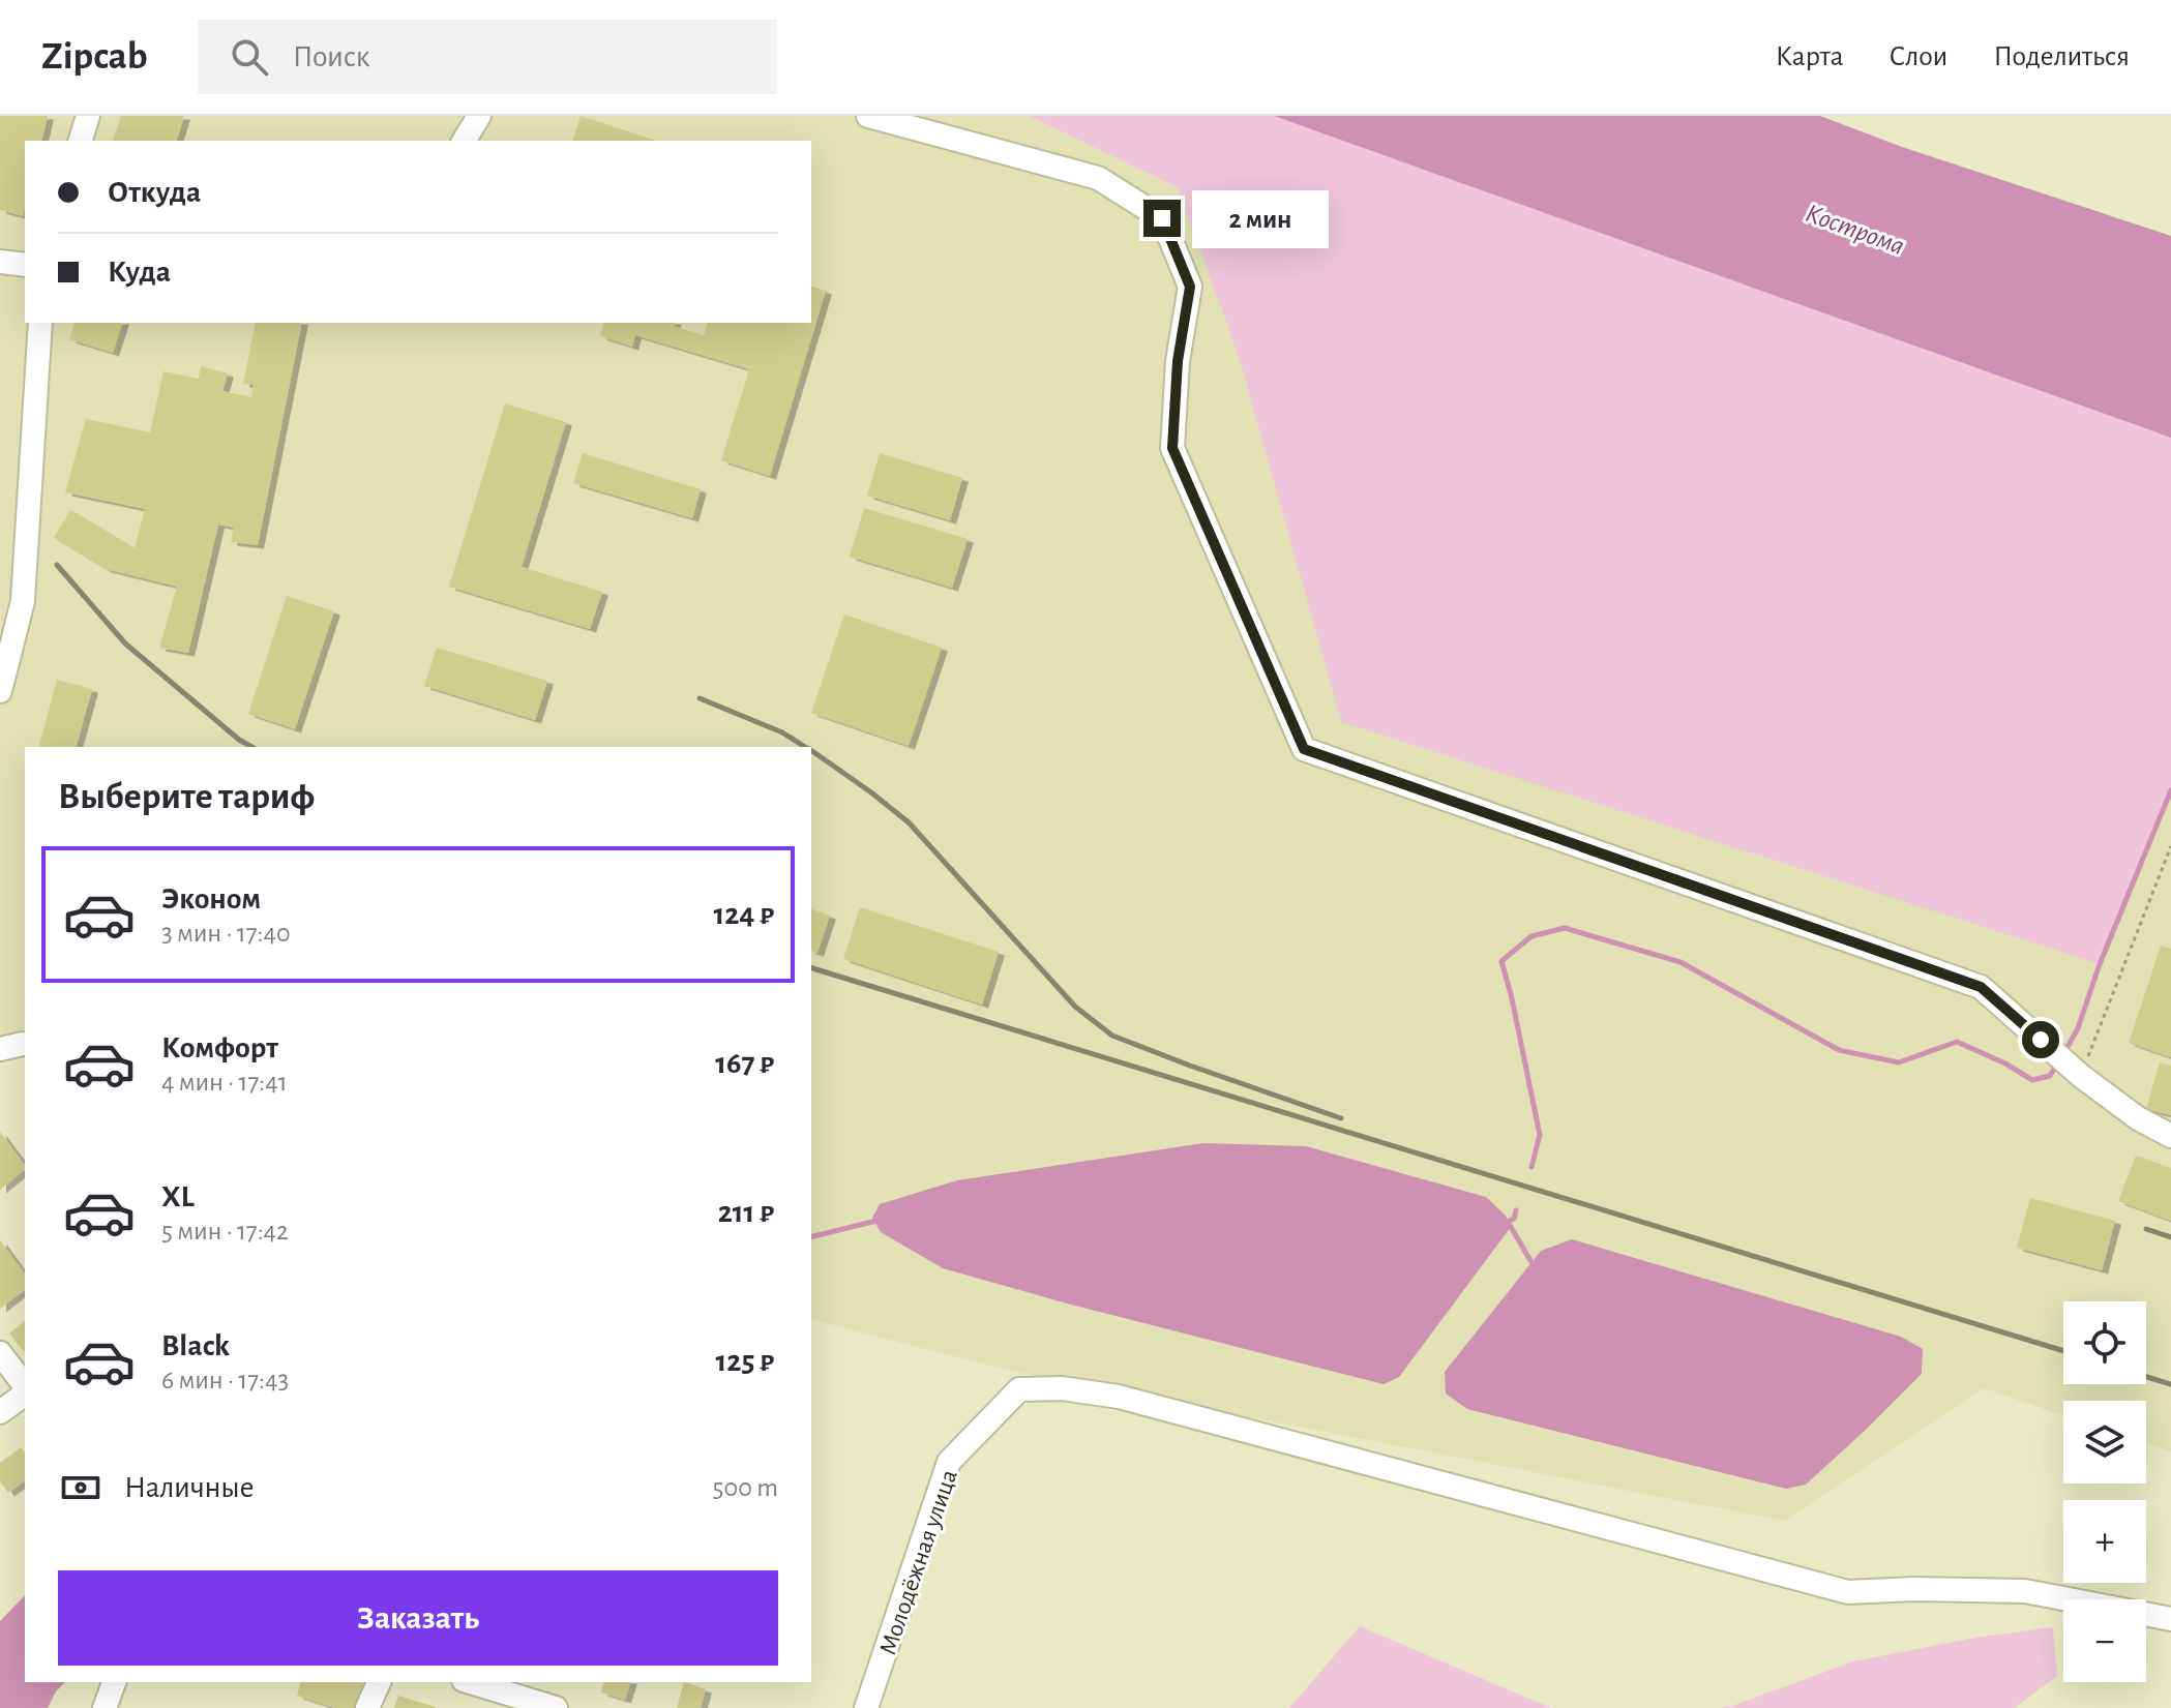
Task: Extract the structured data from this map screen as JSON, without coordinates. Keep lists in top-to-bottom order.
{
  "streets": {
    "street": ["Молодёжная улица"]
  },
  "water": ["Кострома"],
  "page": {
    "header": "Zipcab",
    "search": "Поиск",
    "nav": ["Карта", "Слои", "Поделиться"],
    "banner": ["Откуда", "Куда"],
    "bubble": "2 мин",
    "heading": "Выберите тариф",
    "list": [
      {
        "name": "Эконом",
        "note": "3 мин · 17:40",
        "value": "124 ₽"
      },
      {
        "name": "Комфорт",
        "note": "4 мин · 17:41",
        "value": "167 ₽"
      },
      {
        "name": "XL",
        "note": "5 мин · 17:42",
        "value": "211 ₽"
      },
      {
        "name": "Black",
        "note": "6 мин · 17:43",
        "value": "125 ₽"
      }
    ],
    "map_buttons": ["+", "−"],
    "pay": ["Наличные", "500 m"],
    "buttons": "Заказать"
  }
}
